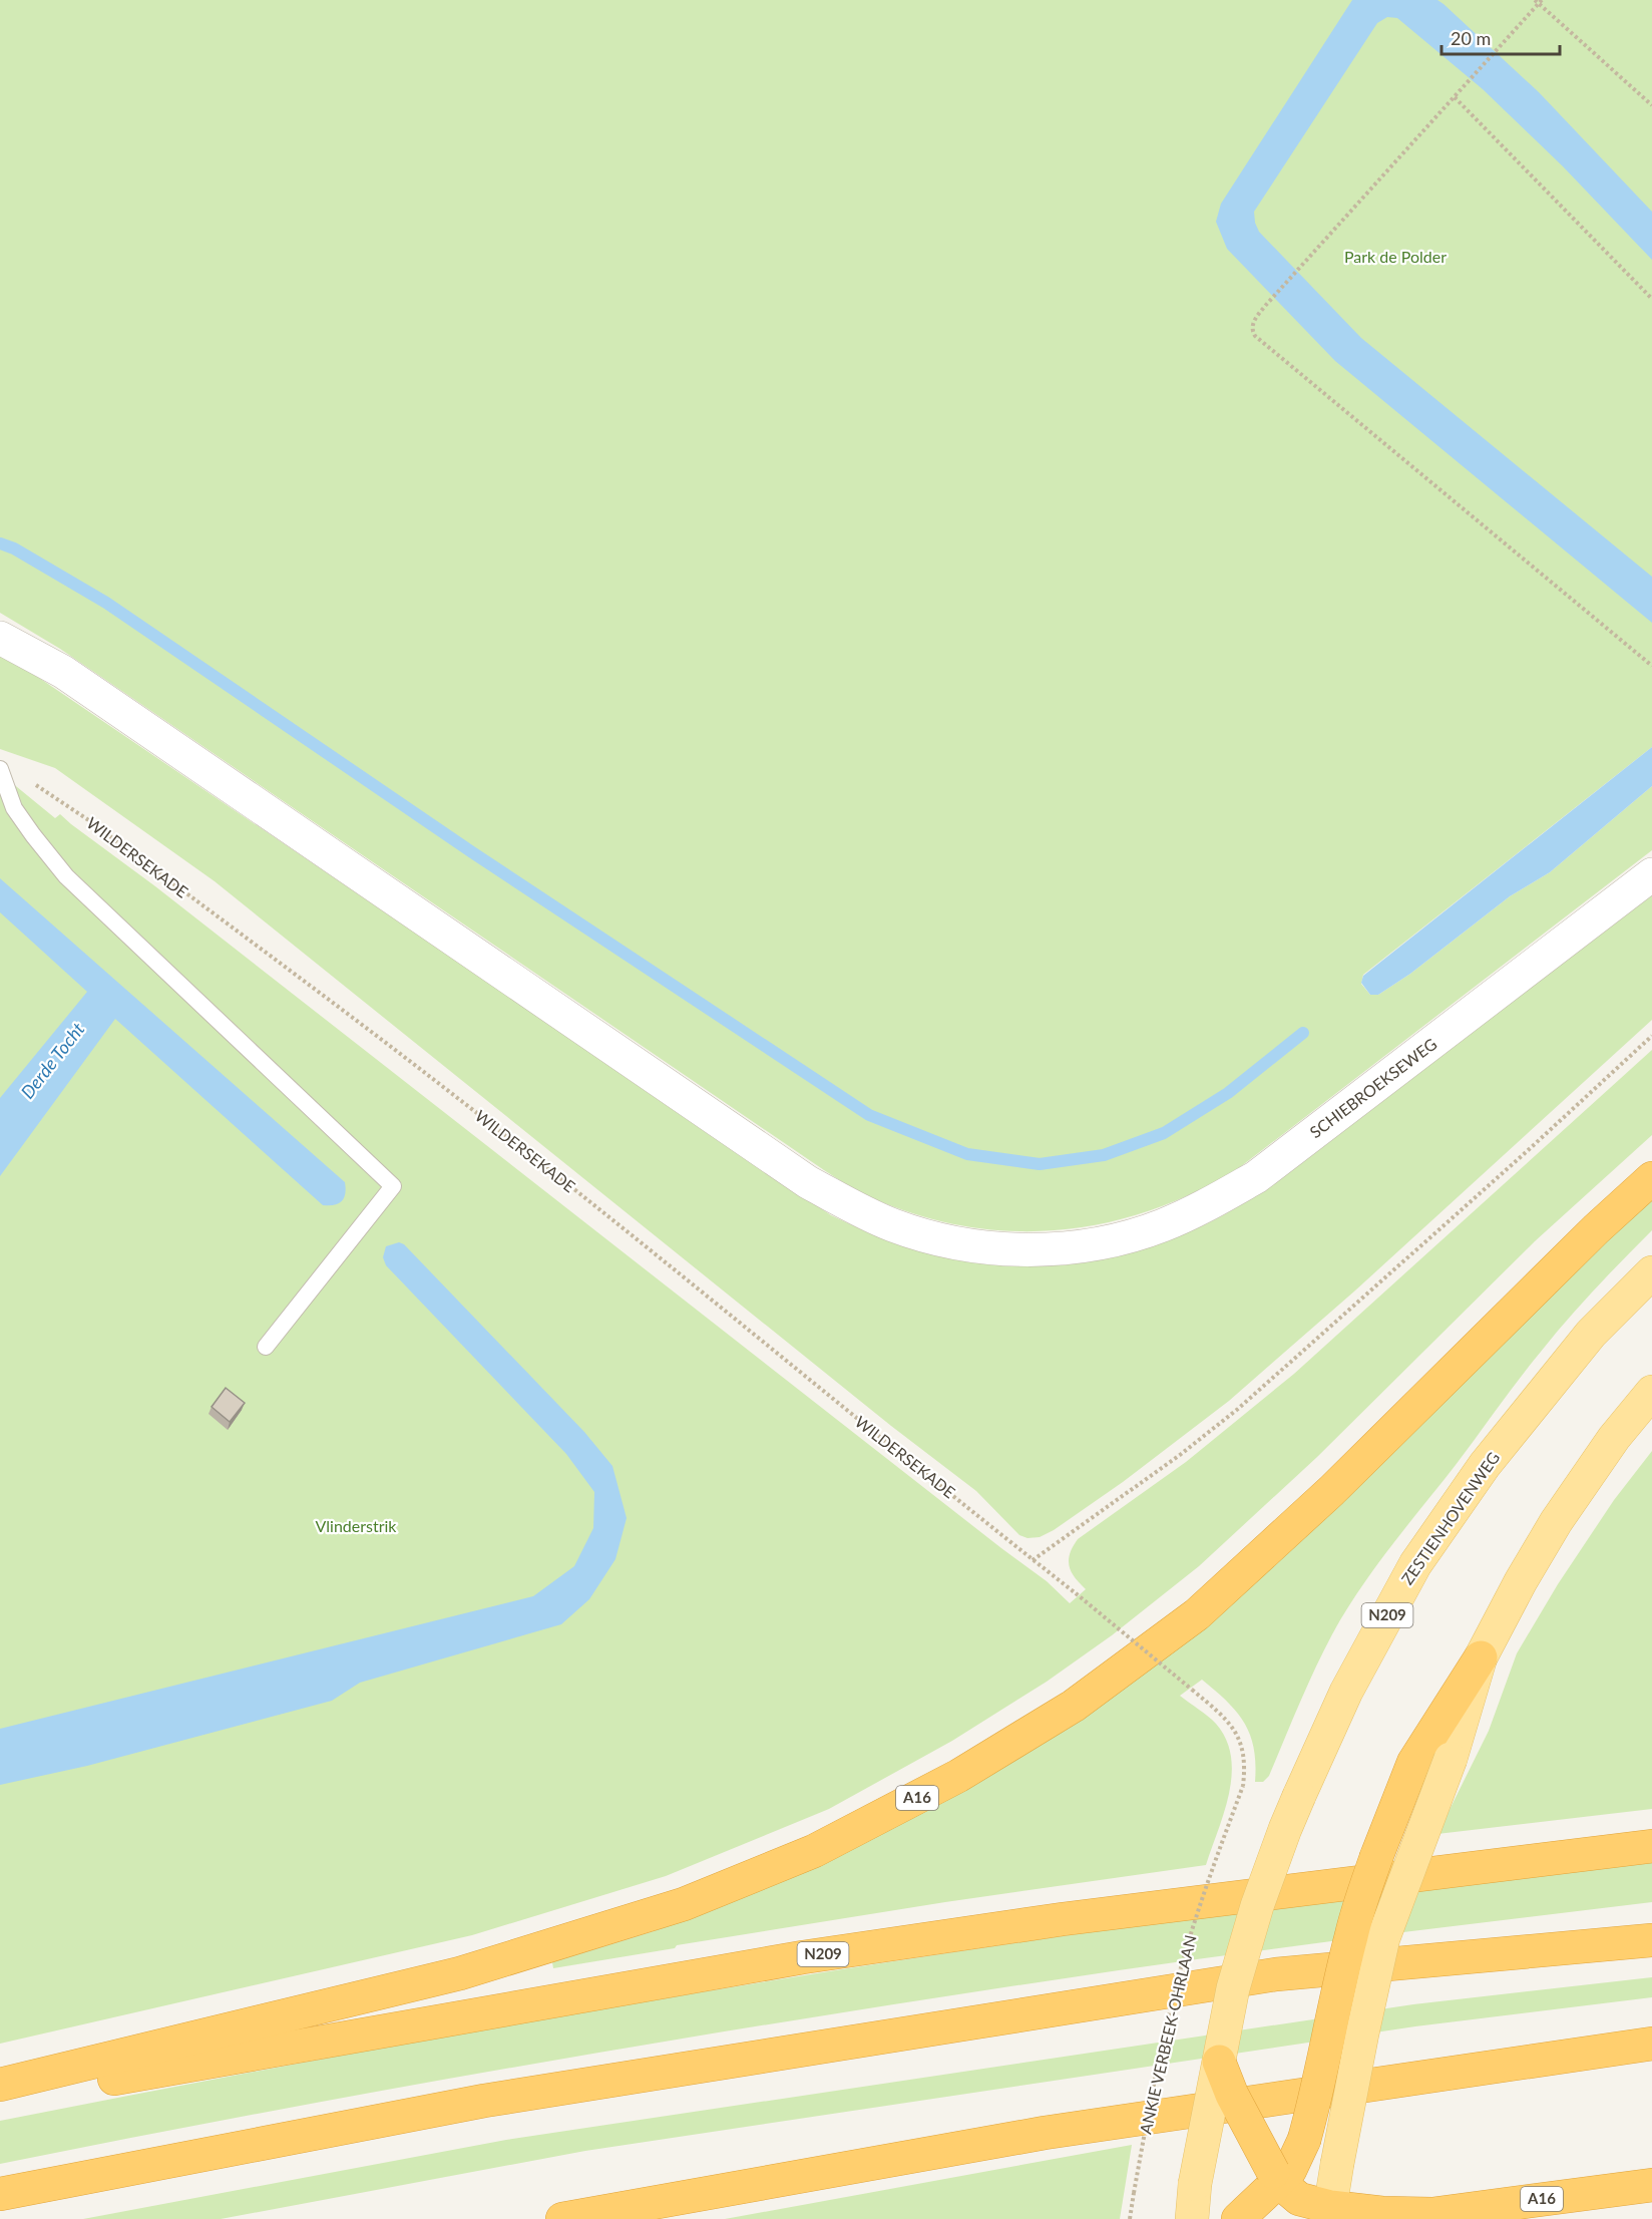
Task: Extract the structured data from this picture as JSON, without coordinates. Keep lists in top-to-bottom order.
{
  "streets": {
    "highway": ["N209", "A16"],
    "main road": ["ZESTIENHOVENWEG"],
    "street": ["SCHIEBROEKSEWEG"],
    "path": ["WILDERSEKADE", "ANKIE VERBEEK-OHRLAAN"]
  },
  "crossings": [
    ["WILDERSEKADE", "ANKIE VERBEEK-OHRLAAN"],
    ["ZESTIENHOVENWEG", "N209"],
    ["ZESTIENHOVENWEG", "A16"],
    ["N209", "A16"]
  ],
  "water": ["Derde Tocht"],
  "parks": ["Park de Polder", "Vlinderstrik"],
  "scale_bar": "20 m"
}
